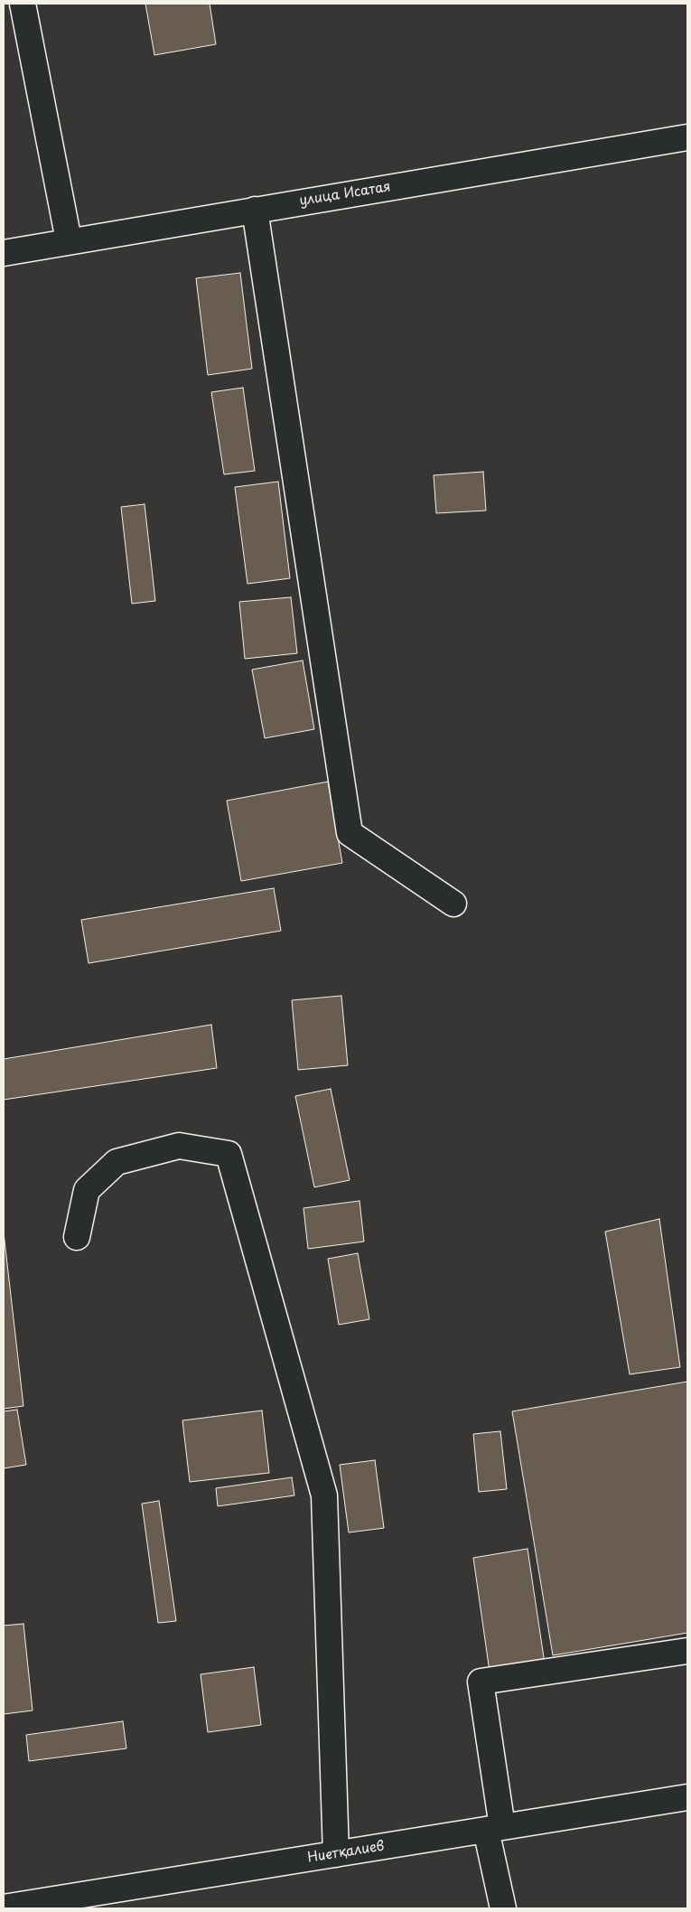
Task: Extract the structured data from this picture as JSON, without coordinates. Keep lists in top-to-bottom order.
{
  "streets": {
    "street": ["улица Исатая", "Ниетқалиев"]
  }
}
